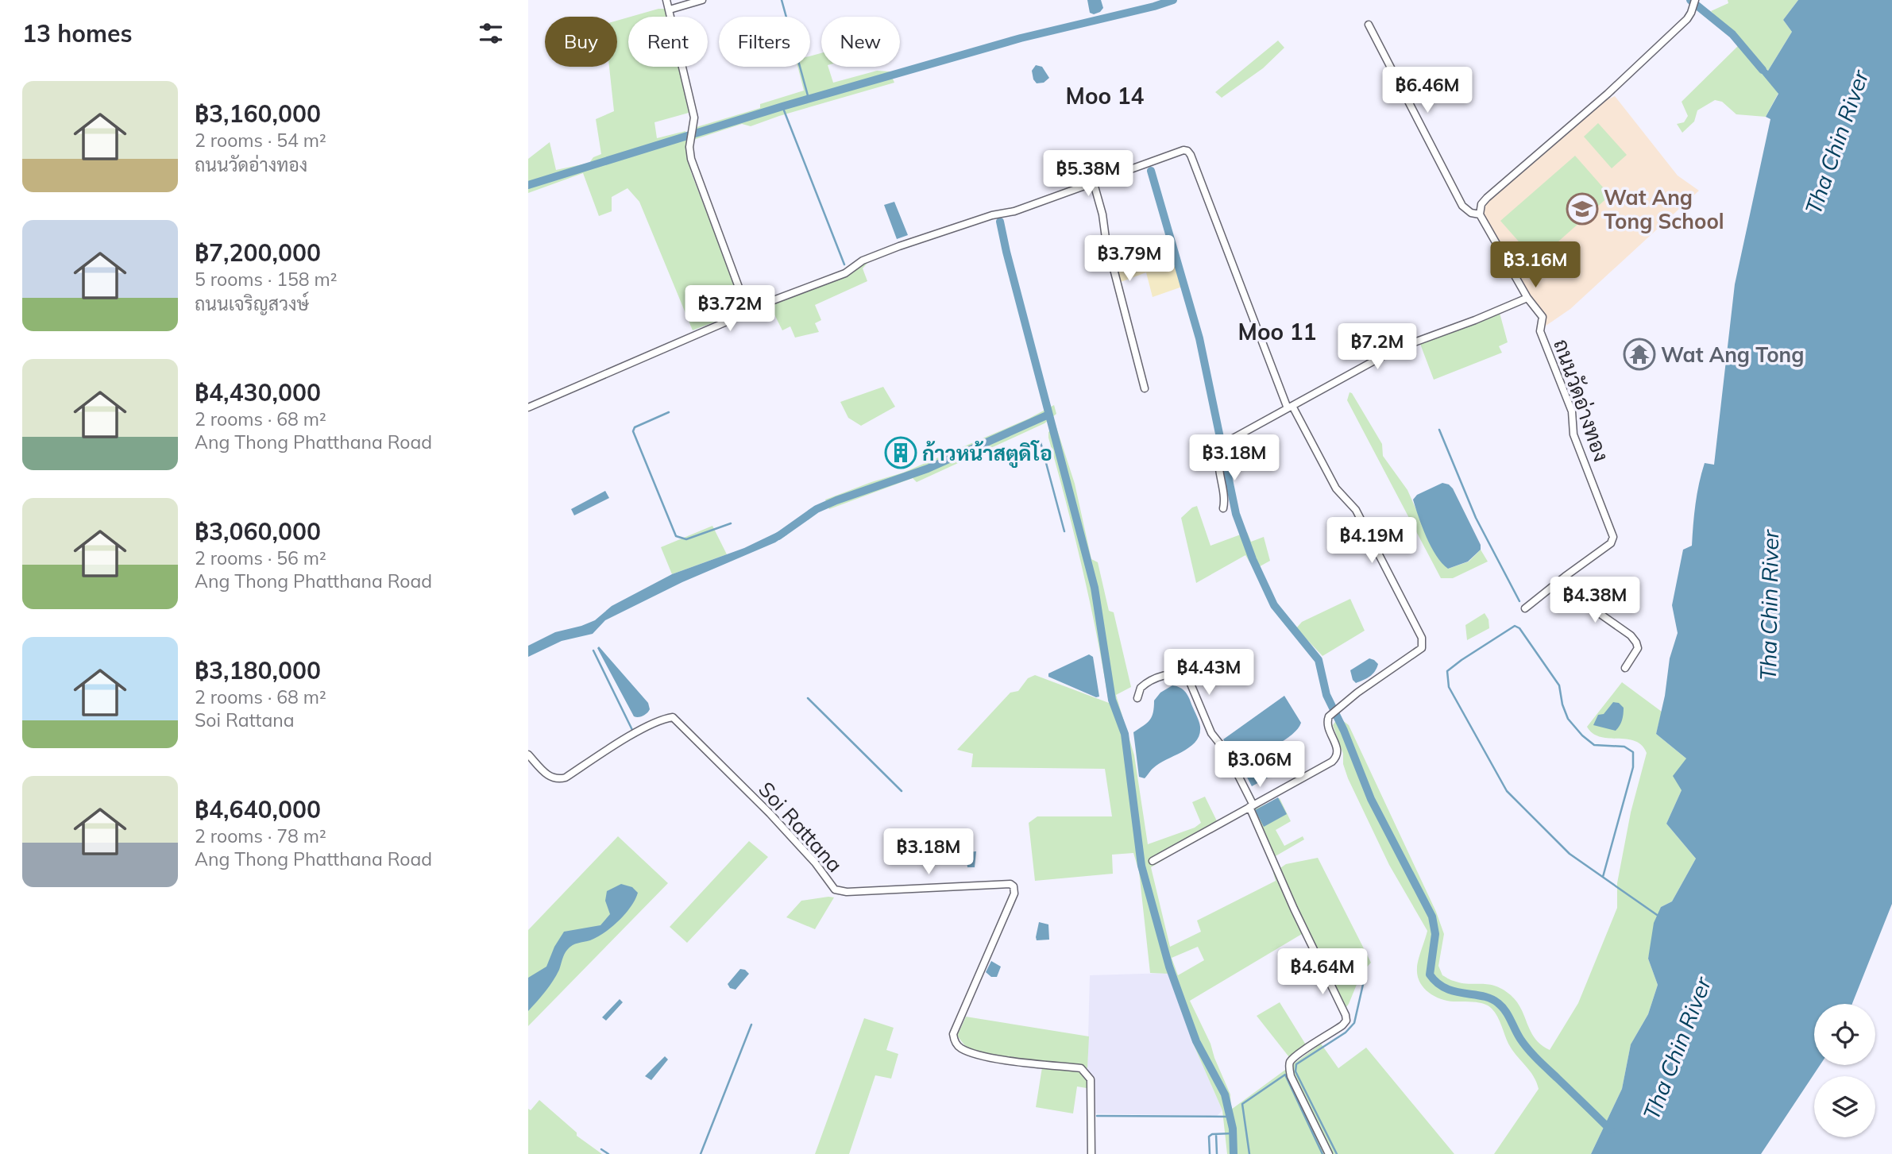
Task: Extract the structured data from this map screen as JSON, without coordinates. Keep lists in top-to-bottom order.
{
  "streets": {
    "street": ["ถนนวัดอ่างทอง", "Soi Rattana"]
  },
  "districts": ["Moo 14", "Moo 11"],
  "water": ["Tha Chin River"],
  "places": {
    "school or university": ["Wat Ang Tong School"],
    "temple": ["Wat Ang Tong"],
    "building": ["ก้าวหน้าสตูดิโอ"]
  },
  "page": {
    "heading": "13 homes",
    "chip": [
      "Buy",
      "Rent",
      "Filters",
      "New"
    ],
    "list": [
      {
        "name": "฿3,160,000",
        "note": "2 rooms · 54 m² · ถนนวัดอ่างทอง"
      },
      {
        "name": "฿7,200,000",
        "note": "5 rooms · 158 m² · ถนนเจริญสวงษ์"
      },
      {
        "name": "฿4,430,000",
        "note": "2 rooms · 68 m² · Ang Thong Phatthana Road"
      },
      {
        "name": "฿3,060,000",
        "note": "2 rooms · 56 m² · Ang Thong Phatthana Road"
      },
      {
        "name": "฿3,180,000",
        "note": "2 rooms · 68 m² · Soi Rattana"
      },
      {
        "name": "฿4,640,000",
        "note": "2 rooms · 78 m² · Ang Thong Phatthana Road"
      }
    ],
    "price": [
      "฿6.46M",
      "฿5.38M",
      "฿3.79M",
      "฿3.16M",
      "฿3.72M",
      "฿7.2M",
      "฿3.18M",
      "฿4.19M",
      "฿4.38M",
      "฿4.43M",
      "฿3.06M",
      "฿3.18M",
      "฿4.64M"
    ]
  }
}
